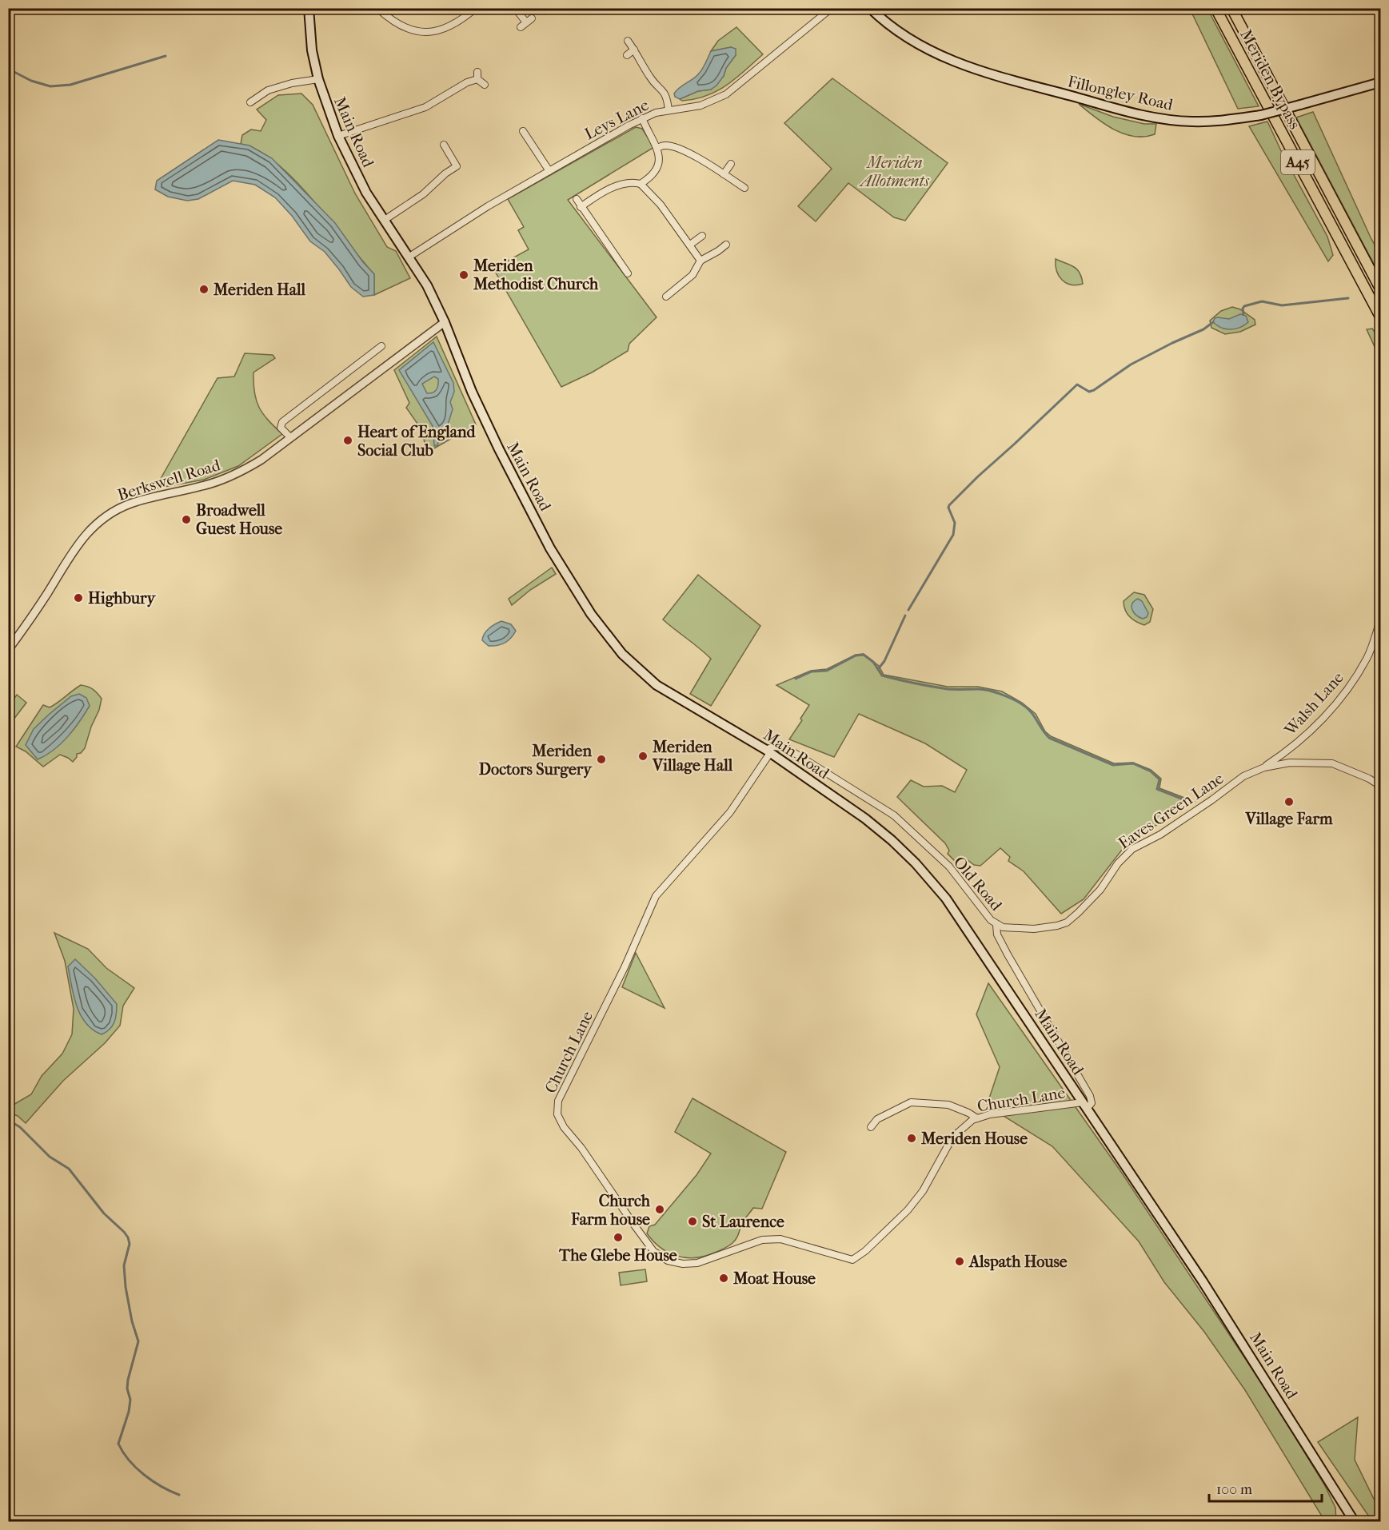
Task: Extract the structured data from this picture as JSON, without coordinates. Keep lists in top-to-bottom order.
{
  "streets": {
    "highway": ["Meriden Bypass", "A45"],
    "main road": ["Fillongley Road", "Main Road"],
    "street": [
      "Leys Lane",
      "Berkswell Road",
      "Walsh Lane",
      "Eaves Green Lane",
      "Old Road",
      "Church Lane"
    ]
  },
  "crossings": [
    ["Leys Lane", "Main Road"],
    ["Main Road", "Berkswell Road"],
    ["Main Road", "Old Road"],
    ["Main Road", "Church Lane"],
    ["Walsh Lane", "Eaves Green Lane"],
    ["Eaves Green Lane", "Old Road"],
    ["Old Road", "Church Lane"]
  ],
  "parks": ["Meriden Allotments"],
  "places": [
    "Meriden Methodist Church",
    "Meriden Hall",
    "Heart of England Social Club",
    "Broadwell Guest House",
    "Highbury",
    "Meriden Village Hall",
    "Meriden Doctors Surgery",
    "Village Farm",
    "Meriden House",
    "Church Farm house",
    "St Laurence",
    "The Glebe House",
    "Alspath House",
    "Moat House"
  ],
  "scale_bar": "100 m"
}
